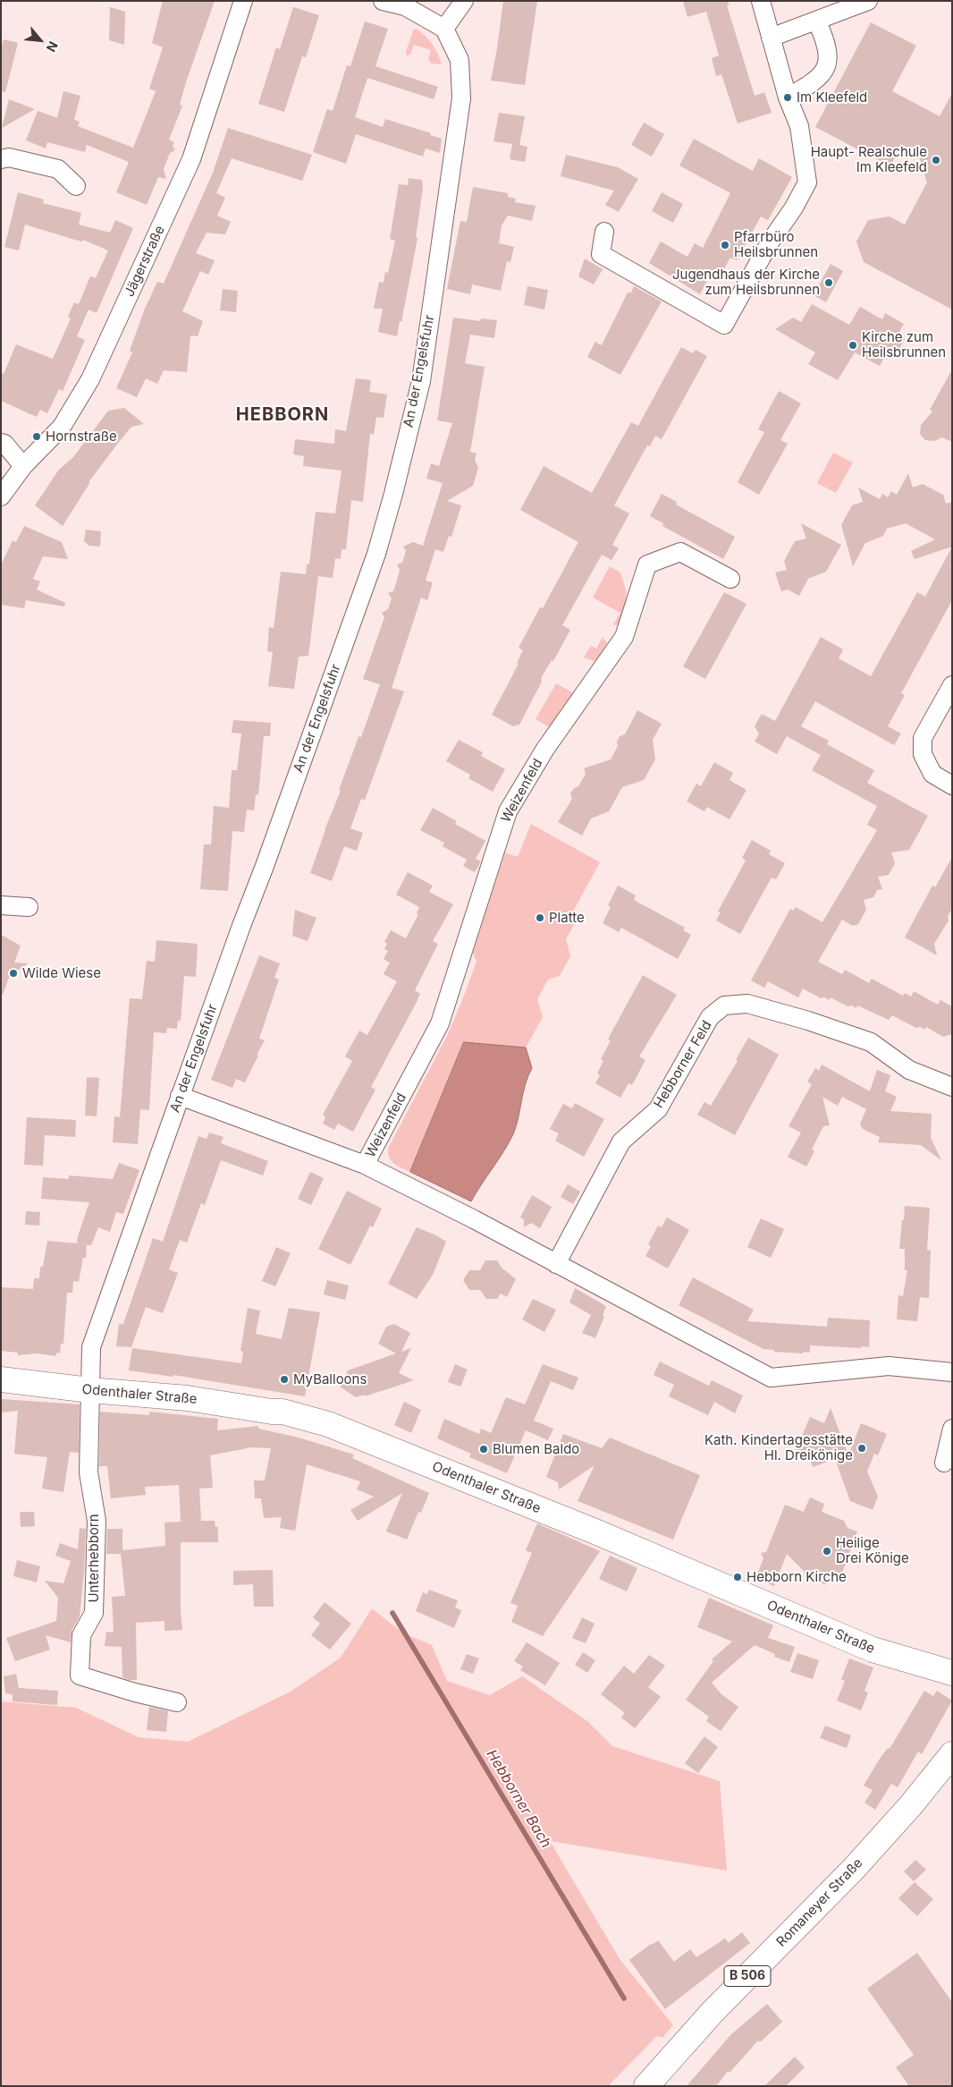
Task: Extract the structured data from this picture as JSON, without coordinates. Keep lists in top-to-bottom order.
{
  "streets": {
    "main road": ["Odenthaler Straße", "Romaneyer Straße", "B 506"],
    "street": [
      "Jägerstraße",
      "An der Engelsfuhr",
      "Weizenfeld",
      "Hebborner Feld",
      "Unterhebborn"
    ]
  },
  "crossings": [
    ["An der Engelsfuhr", "Weizenfeld"],
    ["An der Engelsfuhr", "Odenthaler Straße"],
    ["An der Engelsfuhr", "Unterhebborn"],
    ["Weizenfeld", "Hebborner Feld"],
    ["Odenthaler Straße", "Unterhebborn"]
  ],
  "districts": ["HEBBORN"],
  "water": ["Hebborner Bach"],
  "places": [
    "Im Kleefeld",
    "Haupt- Realschule Im Kleefeld",
    "Pfarrbüro Heilsbrunnen",
    "Jugendhaus der Kirche zum Heilsbrunnen",
    "Kirche zum Heilsbrunnen",
    "Hornstraße",
    "Platte",
    "Wilde Wiese",
    "MyBalloons",
    "Kath. Kindertagesstätte Hl. Dreikönige",
    "Blumen Baldo",
    "Heilige Drei Könige",
    "Hebborn Kirche"
  ],
  "north": "bottom right"
}
